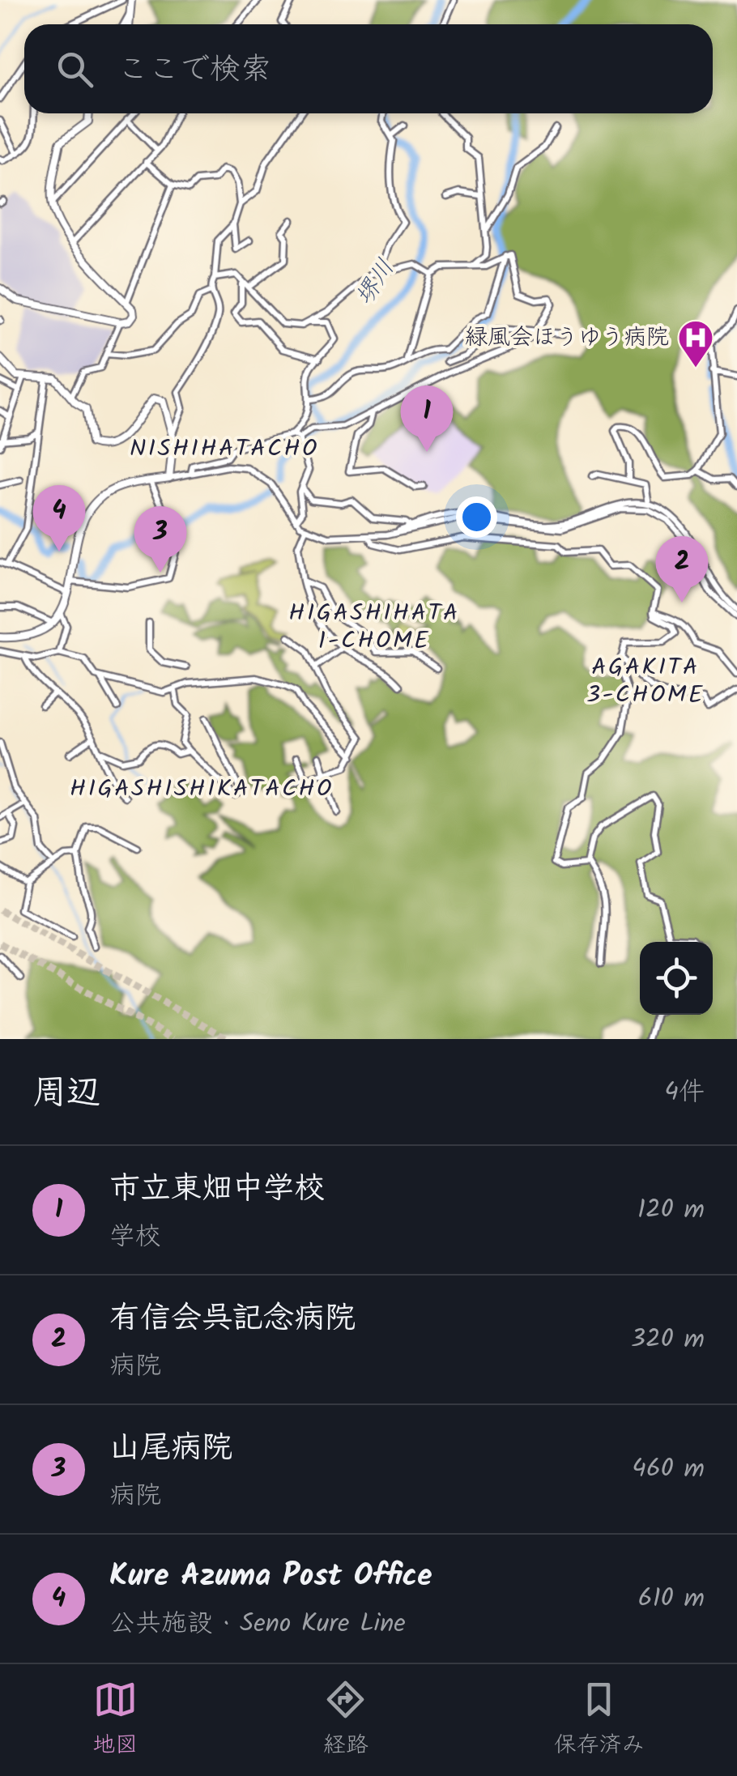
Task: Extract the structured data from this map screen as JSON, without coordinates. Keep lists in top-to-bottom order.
{
  "districts": [
    "NISHIHATACHO",
    "HIGASHIHATA 1-CHOME",
    "AGAKITA 3-CHOME",
    "HIGASHISHIKATACHO"
  ],
  "water": ["堺川"],
  "places": {
    "hospital": ["緑風会ほうゆう病院"]
  },
  "page": {
    "search": "ここで検索",
    "pins": [
      "1",
      "4",
      "3",
      "2"
    ],
    "heading": ["周辺", "4件"],
    "list": [
      {
        "mark": "1",
        "name": "市立東畑中学校",
        "note": "学校",
        "value": "120 m"
      },
      {
        "mark": "2",
        "name": "有信会呉記念病院",
        "note": "病院",
        "value": "320 m"
      },
      {
        "mark": "3",
        "name": "山尾病院",
        "note": "病院",
        "value": "460 m"
      },
      {
        "mark": "4",
        "name": "Kure Azuma Post Office",
        "note": "公共施設 · Seno Kure Line",
        "value": "610 m"
      }
    ],
    "nav": ["地図", "経路", "保存済み"]
  }
}
